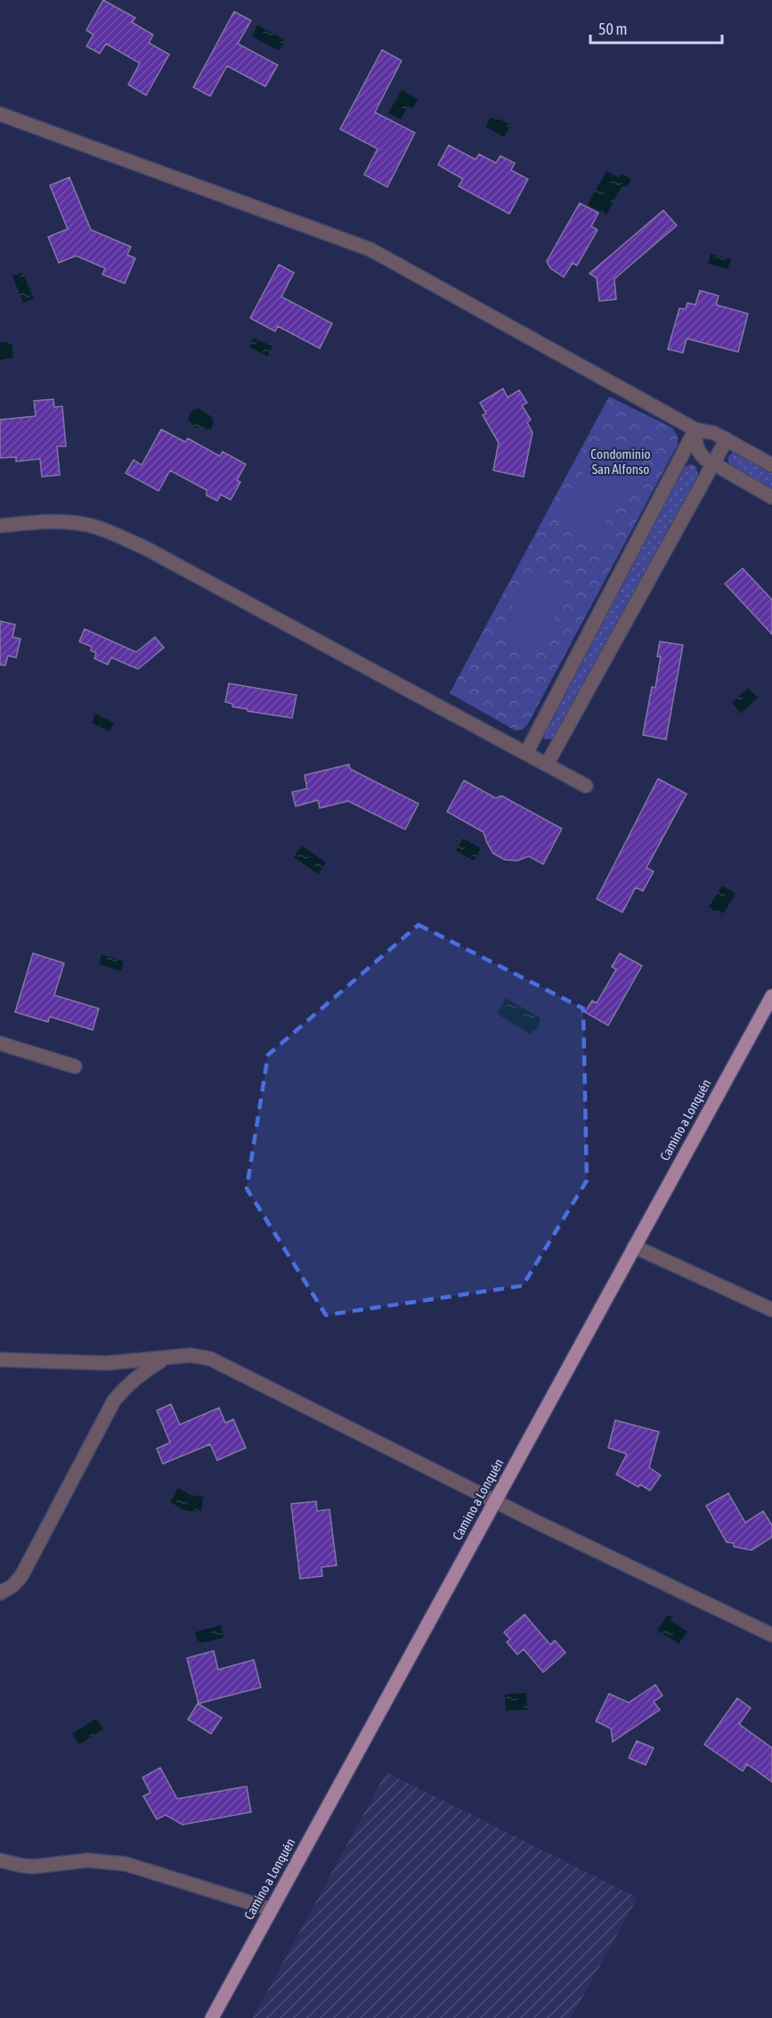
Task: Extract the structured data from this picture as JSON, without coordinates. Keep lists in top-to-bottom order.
{
  "streets": {
    "main road": ["Camino a Lonquén"]
  },
  "parks": ["Condominio San Alfonso"],
  "scale_bar": "50 m"
}
